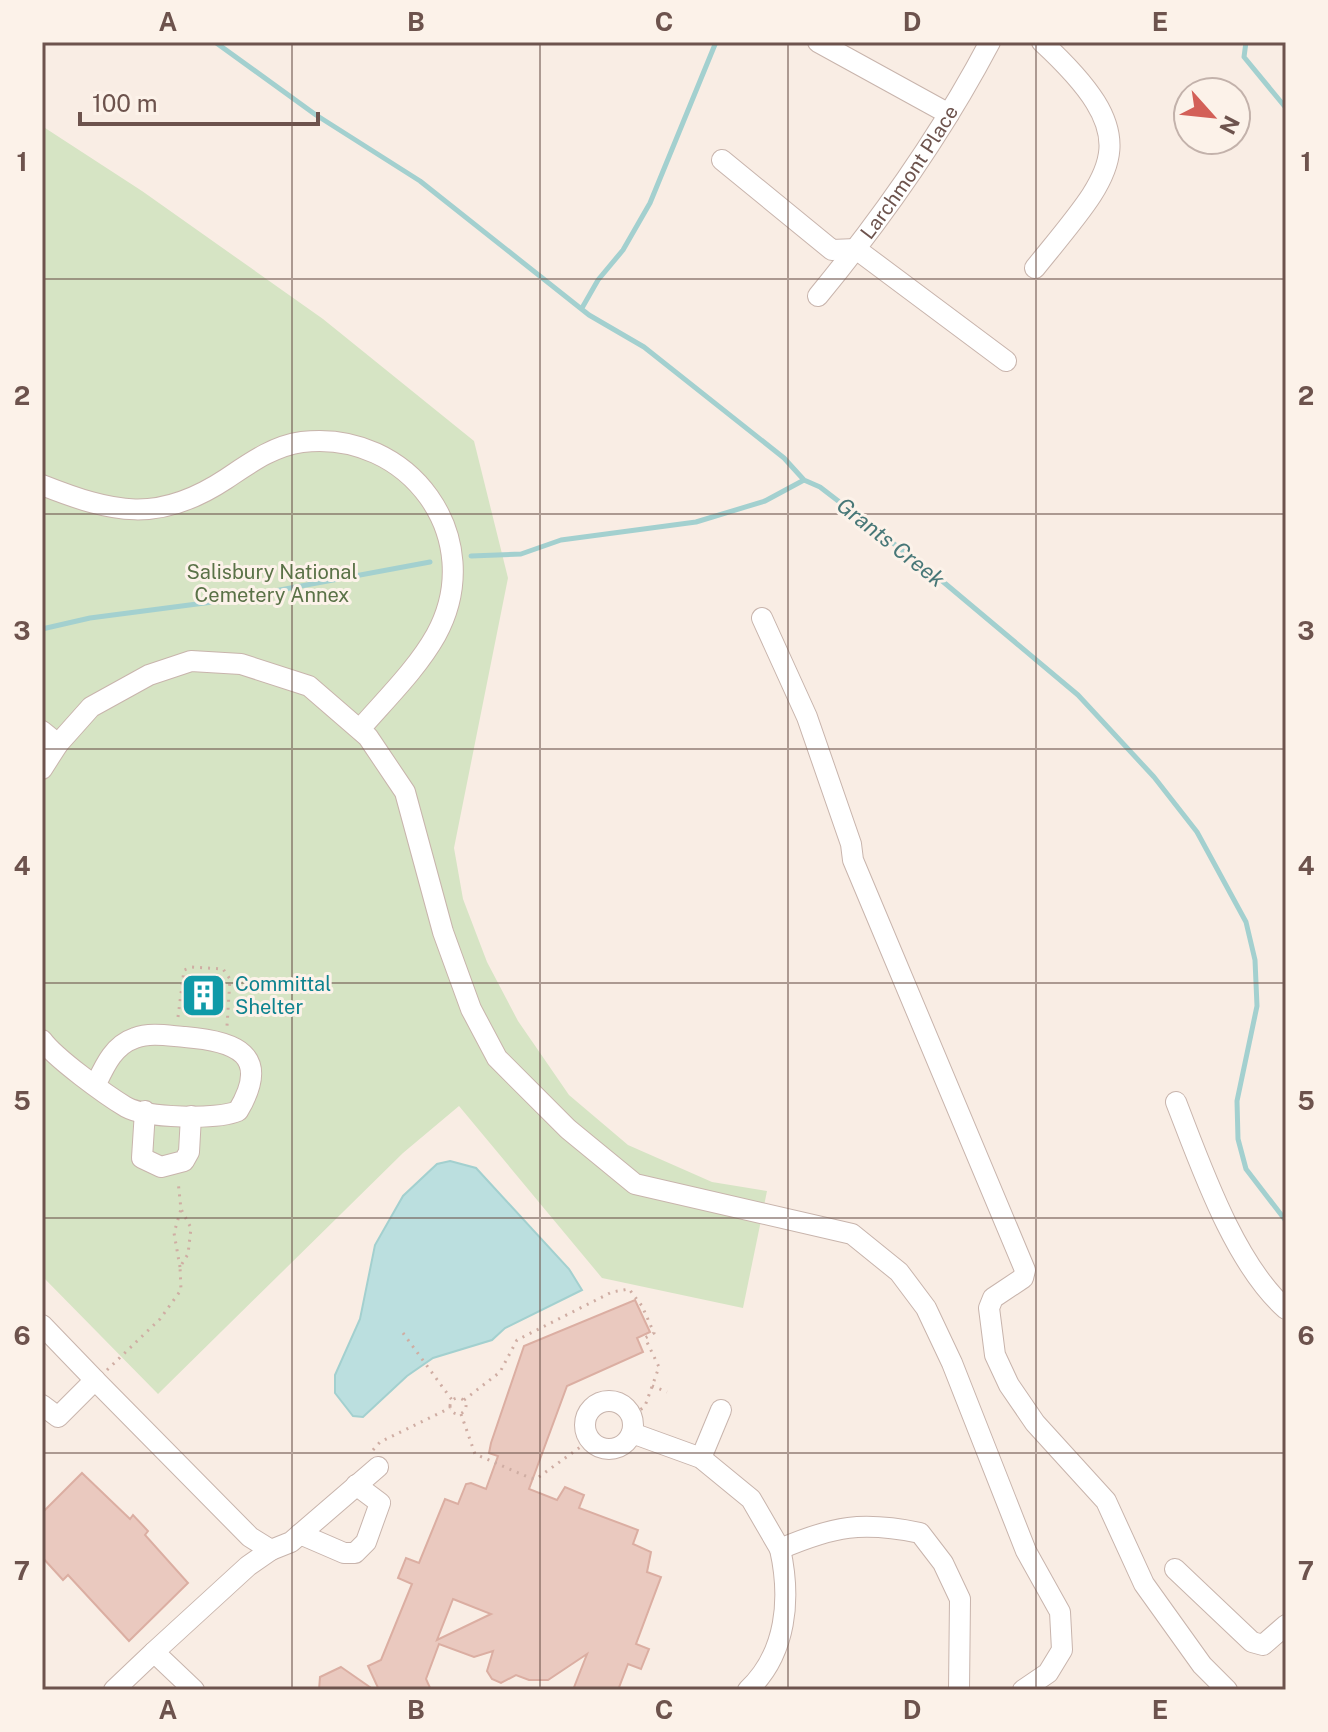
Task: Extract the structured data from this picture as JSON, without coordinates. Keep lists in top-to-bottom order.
{
  "streets": {
    "street": ["Larchmont Place"]
  },
  "water": ["Grants Creek"],
  "parks": ["Salisbury National Cemetery Annex"],
  "places": {
    "building": ["Committal Shelter"]
  },
  "scale_bar": "100 m",
  "north": "bottom right",
  "grid": {
    "columns": [
      "A",
      "B",
      "C",
      "D",
      "E"
    ],
    "rows": [
      "1",
      "2",
      "3",
      "4",
      "5",
      "6",
      "7"
    ]
  }
}
